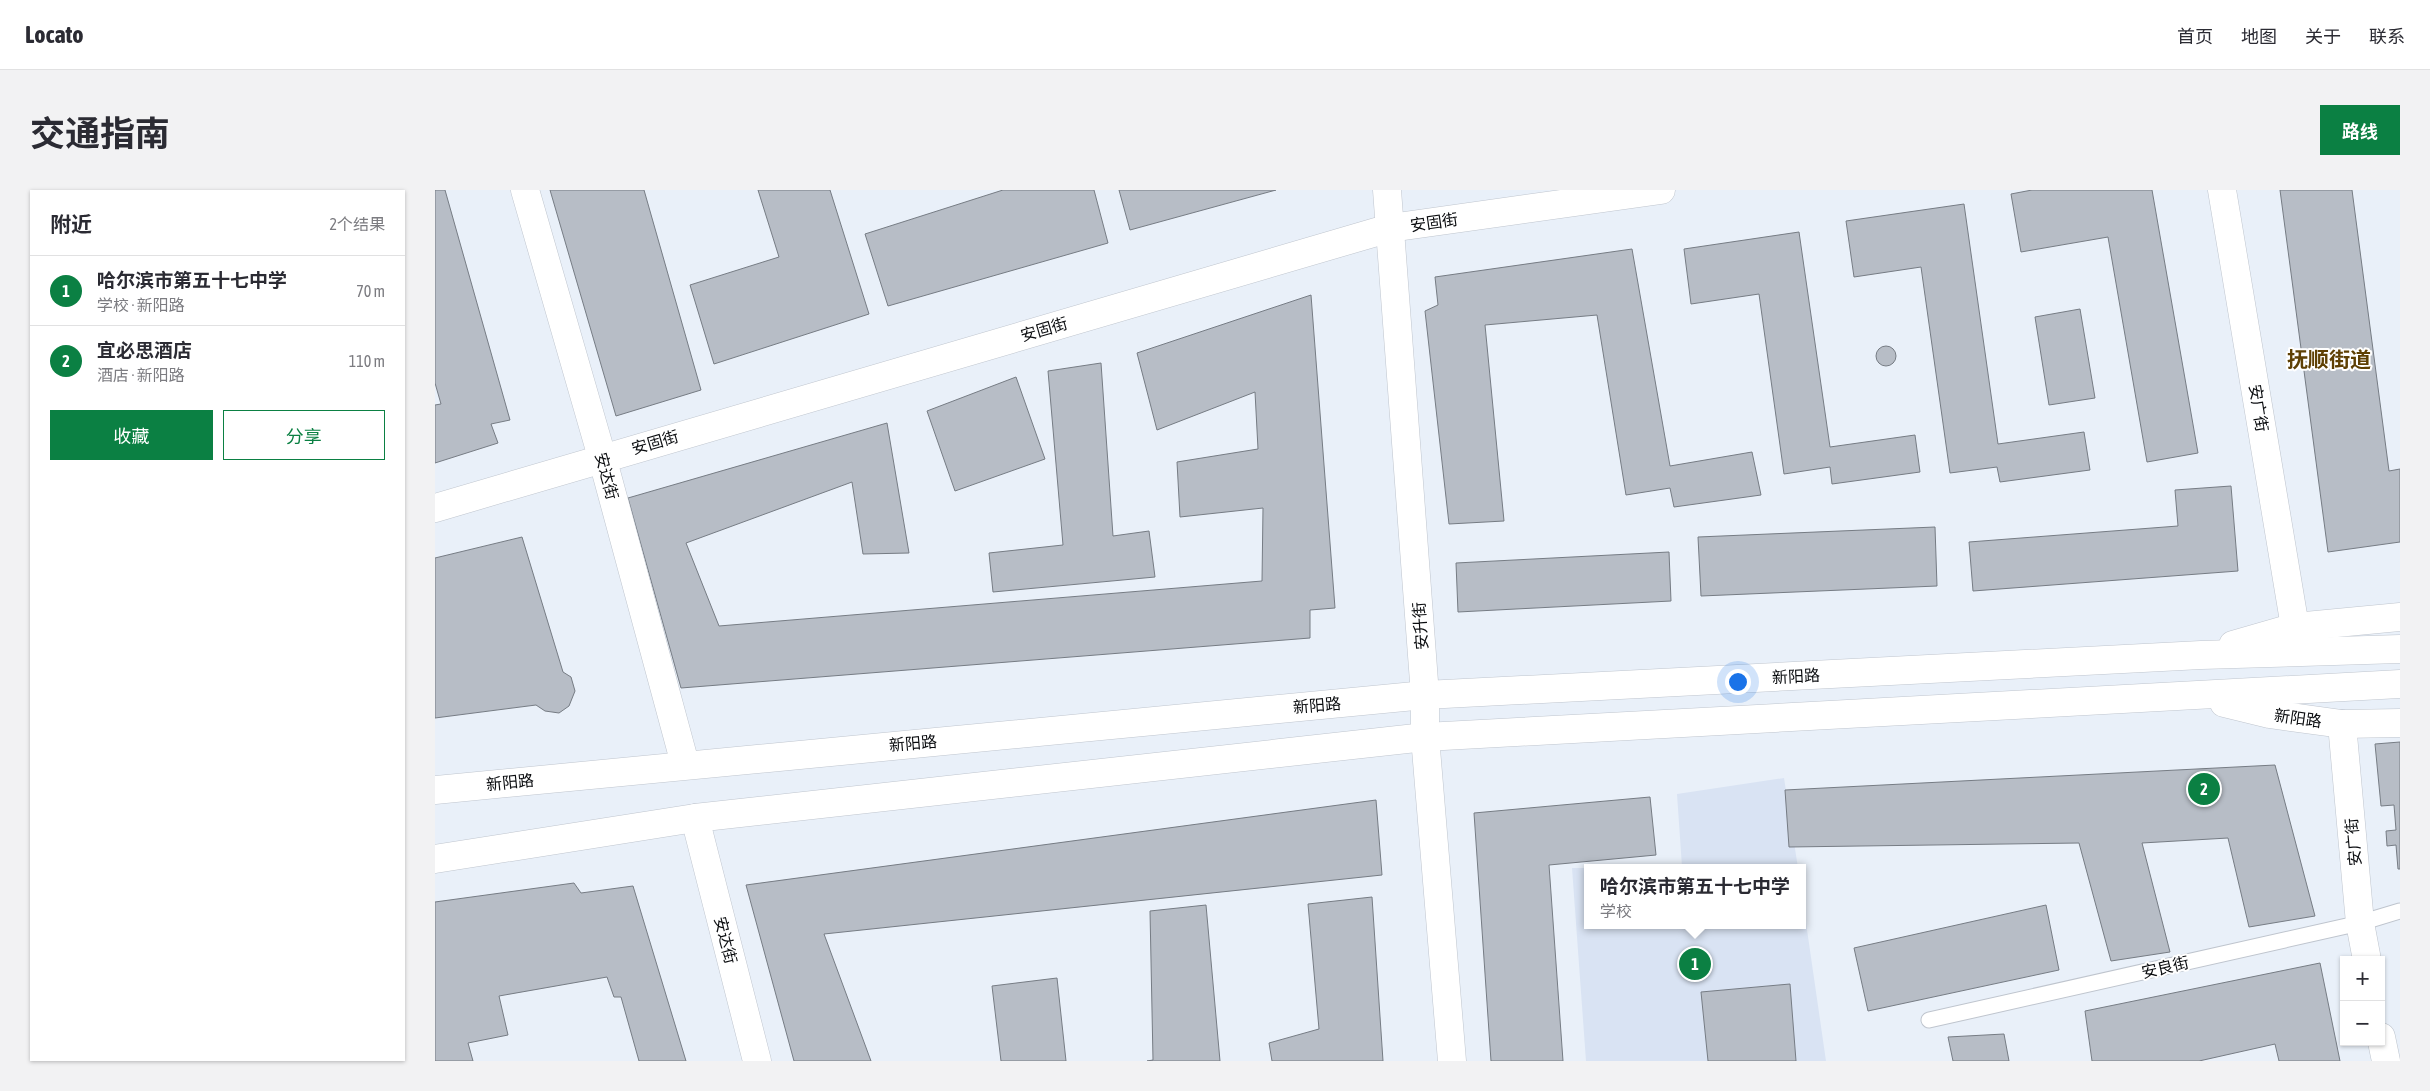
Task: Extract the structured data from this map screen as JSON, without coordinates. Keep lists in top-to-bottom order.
{
  "streets": {
    "main road": [
      "安固街",
      "安广街",
      "安达街",
      "安升街",
      "新阳路"
    ],
    "lane": ["安良街"]
  },
  "crossings": [
    ["安固街", "安达街"],
    ["安固街", "安升街"],
    ["安广街", "新阳路"],
    ["安广街", "安良街"],
    ["安达街", "新阳路"],
    ["安升街", "新阳路"]
  ],
  "districts": ["抚顺街道"],
  "page": {
    "header": "Locato",
    "nav": [
      "首页",
      "地图",
      "关于",
      "联系"
    ],
    "title": "交通指南",
    "buttons": [
      "路线",
      ["收藏", "分享"]
    ],
    "heading": ["附近", "2个结果"],
    "list": [
      {
        "mark": "1",
        "name": "哈尔滨市第五十七中学",
        "note": "学校 · 新阳路",
        "value": "70 m"
      },
      {
        "mark": "2",
        "name": "宜必思酒店",
        "note": "酒店 · 新阳路",
        "value": "110 m"
      }
    ],
    "pins": ["2", "1"],
    "popup": ["哈尔滨市第五十七中学", "学校"],
    "map_buttons": ["+", "−"]
  }
}
